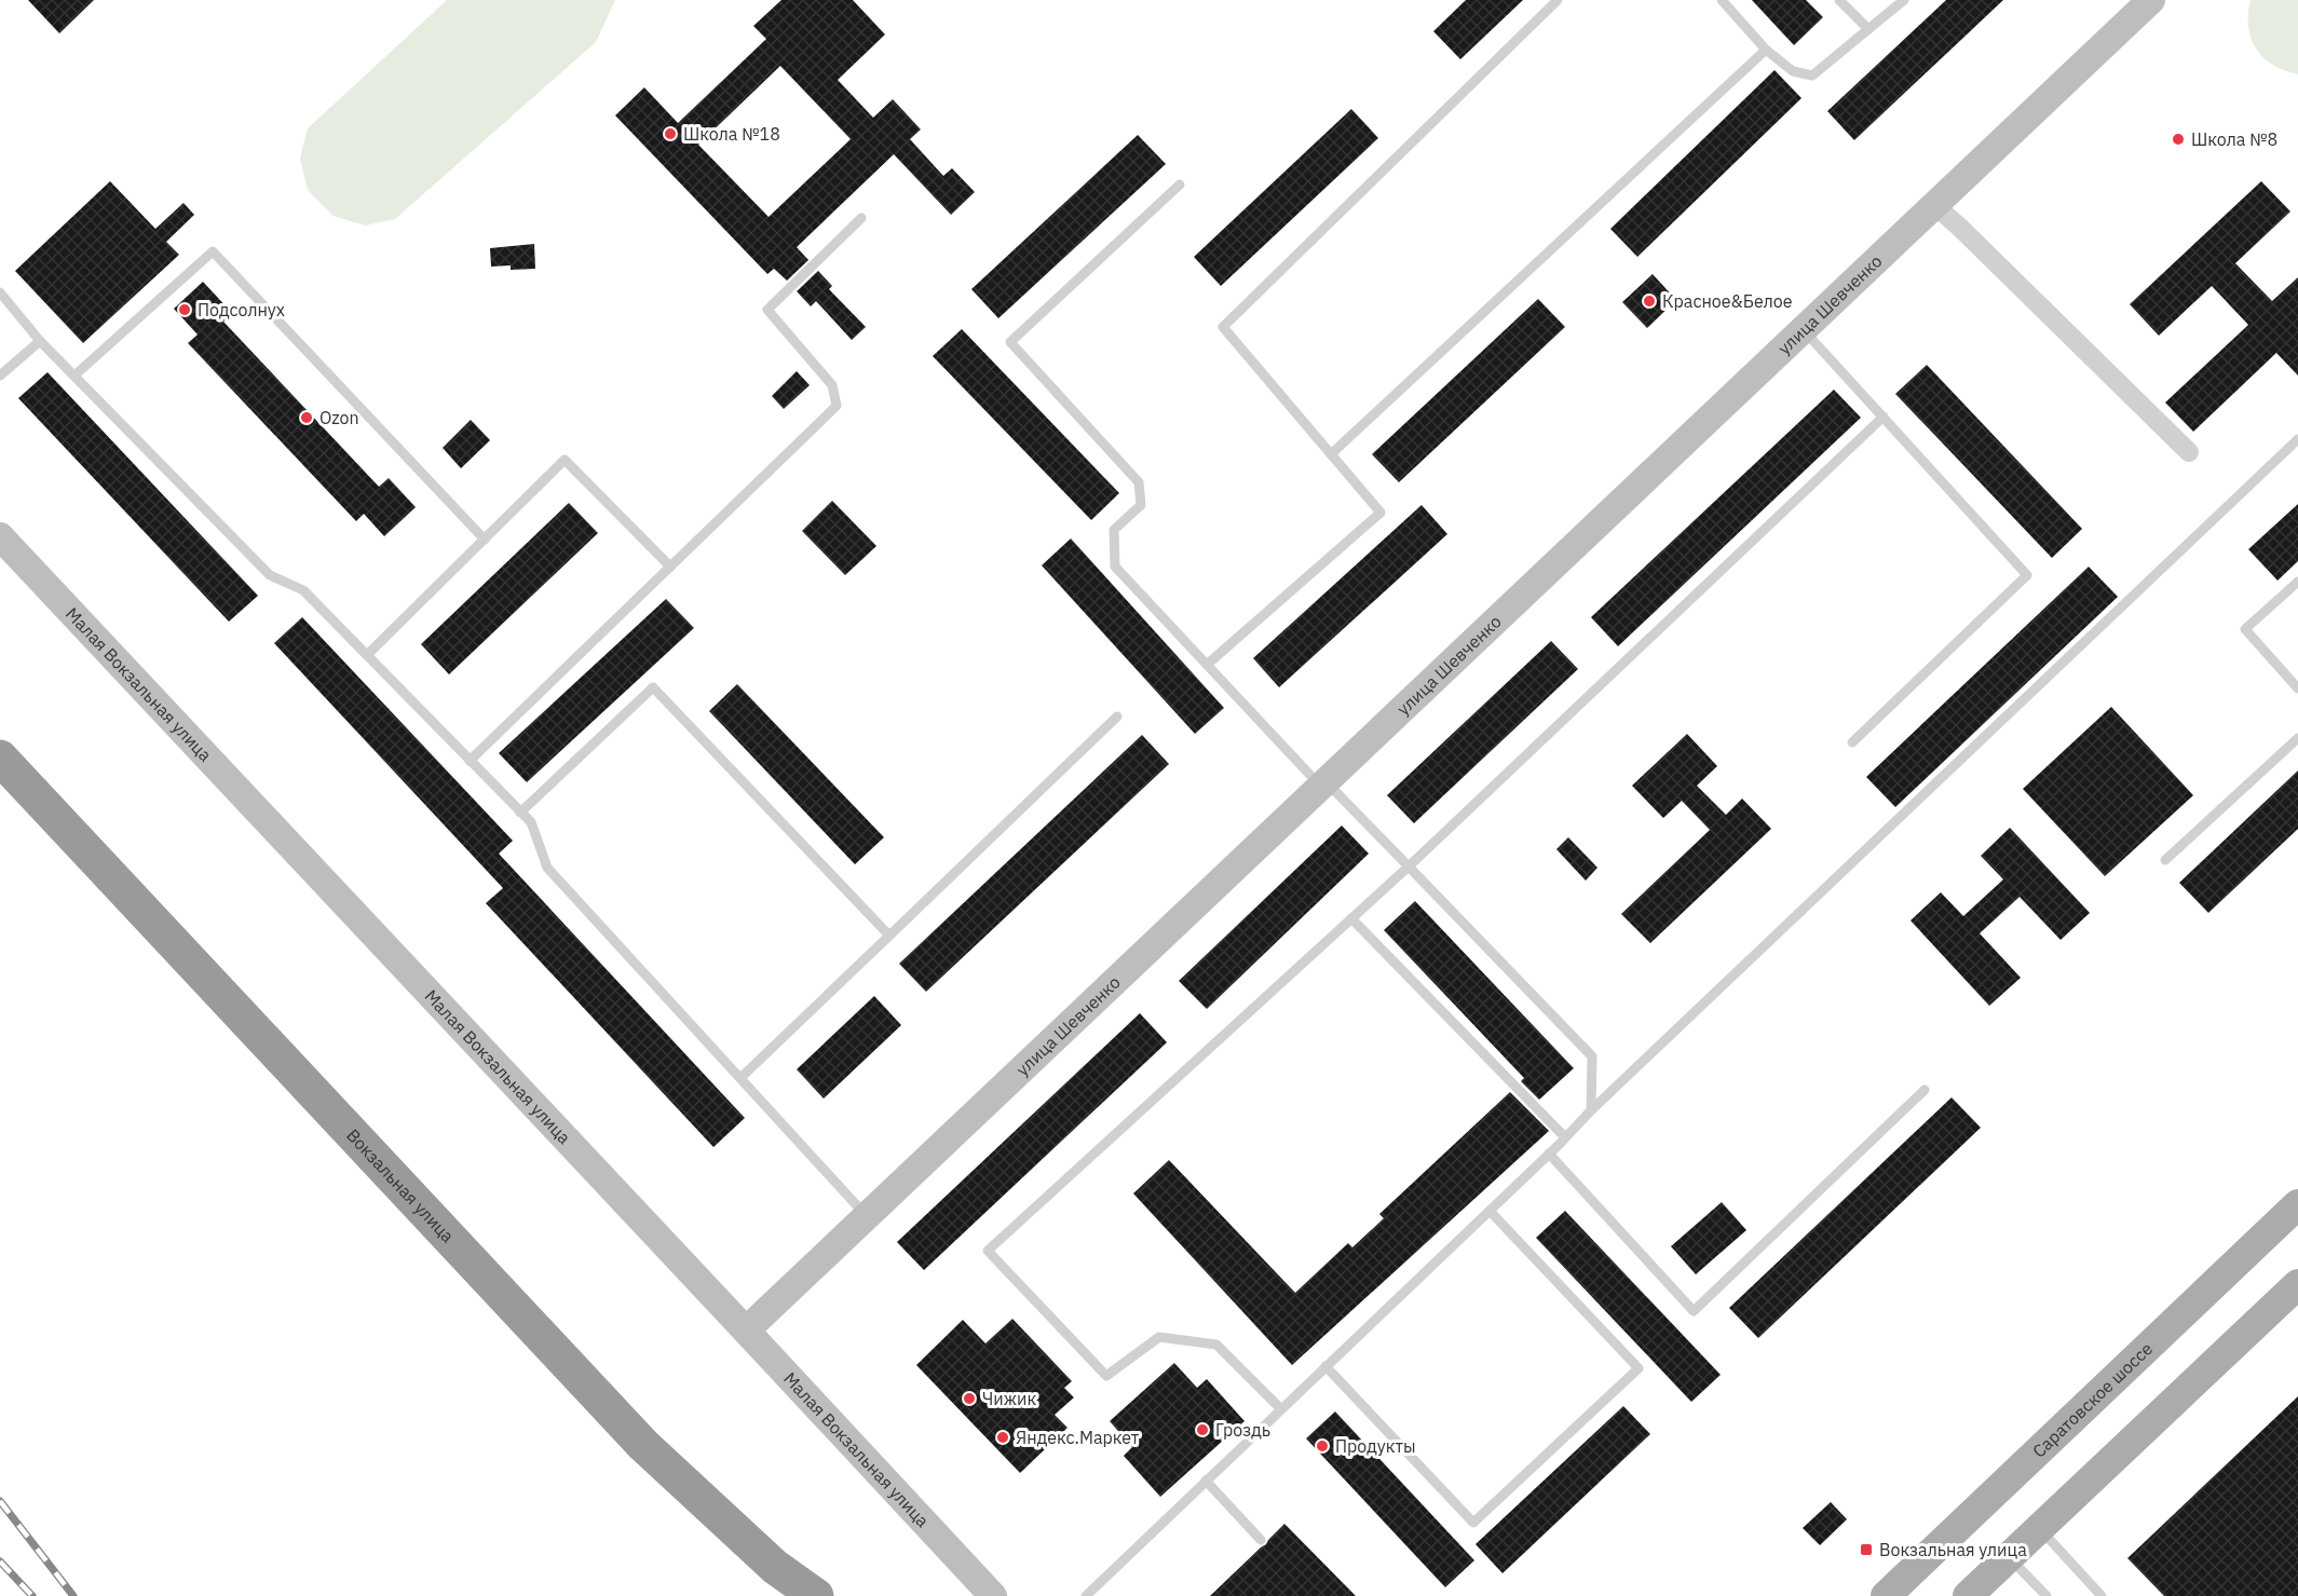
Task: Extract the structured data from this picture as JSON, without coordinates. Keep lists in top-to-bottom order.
{
  "streets": {
    "highway": ["Вокзальная улица"],
    "main road": ["Саратовское шоссе"],
    "street": ["улица Шевченко", "Малая Вокзальная улица"]
  },
  "crossings": [
    ["улица Шевченко", "Малая Вокзальная улица"]
  ],
  "places": {
    "other": [
      "Школа №18",
      "Школа №8",
      "Красное&Белое",
      "Подсолнух",
      "Ozon",
      "Чижик",
      "Гроздь",
      "Яндекс.Маркет",
      "Продукты"
    ],
    "transit": ["Вокзальная улица"]
  }
}
